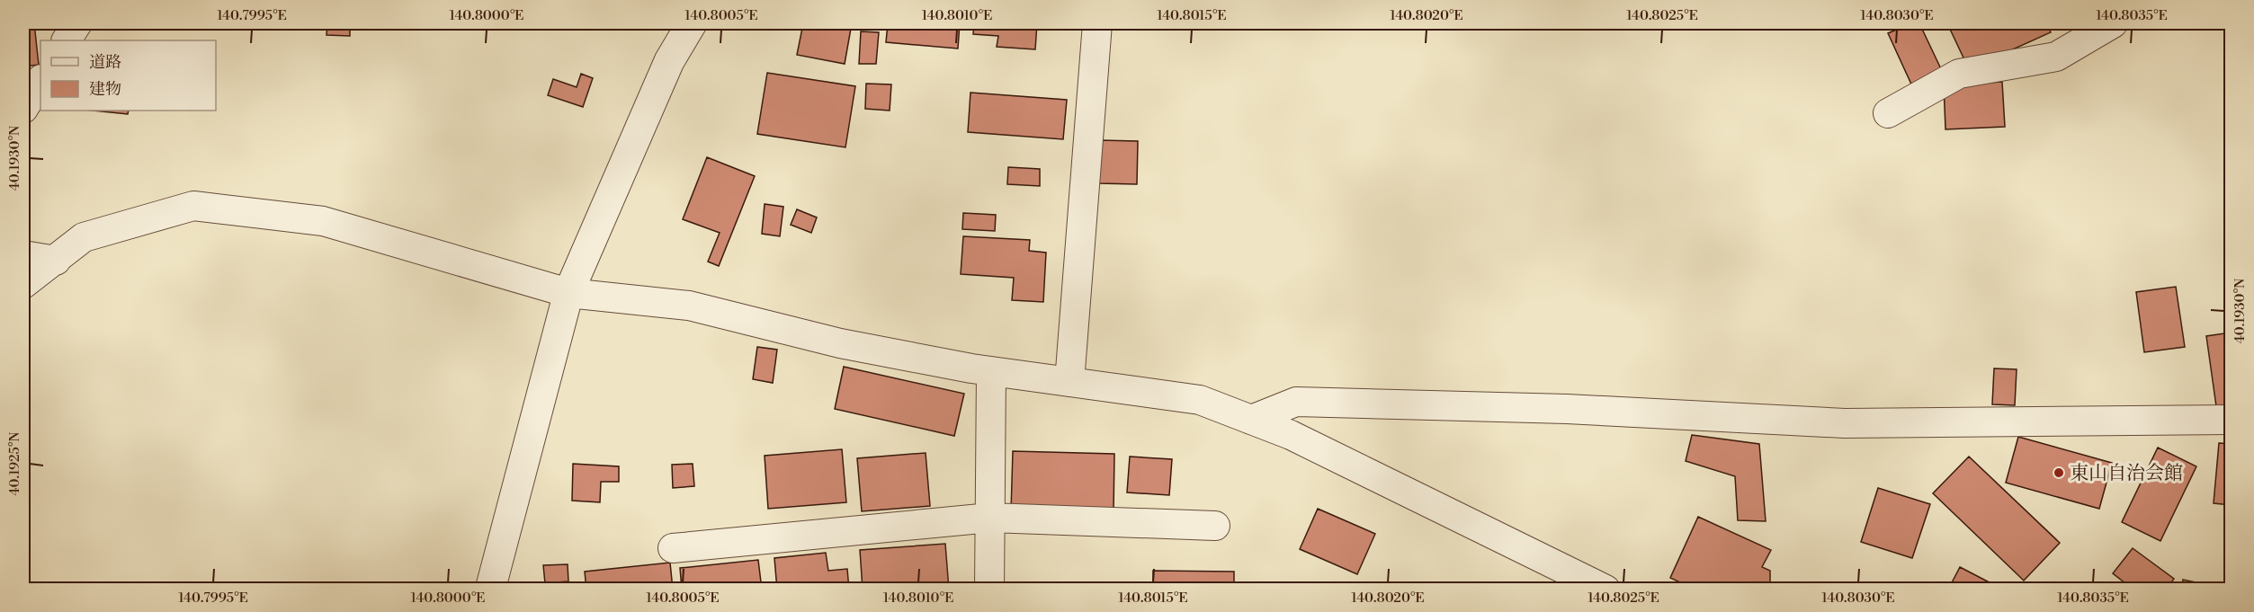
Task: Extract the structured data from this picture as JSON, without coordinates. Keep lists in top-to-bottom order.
{
  "places": ["東山自治会館"],
  "legend": ["道路", "建物"],
  "coordinates": [
    "140.7995°E",
    "140.8000°E",
    "140.8005°E",
    "140.8010°E",
    "140.8015°E",
    "140.8020°E",
    "140.8025°E",
    "140.8030°E",
    "140.8035°E",
    "40.1930°N",
    "40.1925°N"
  ]
}
